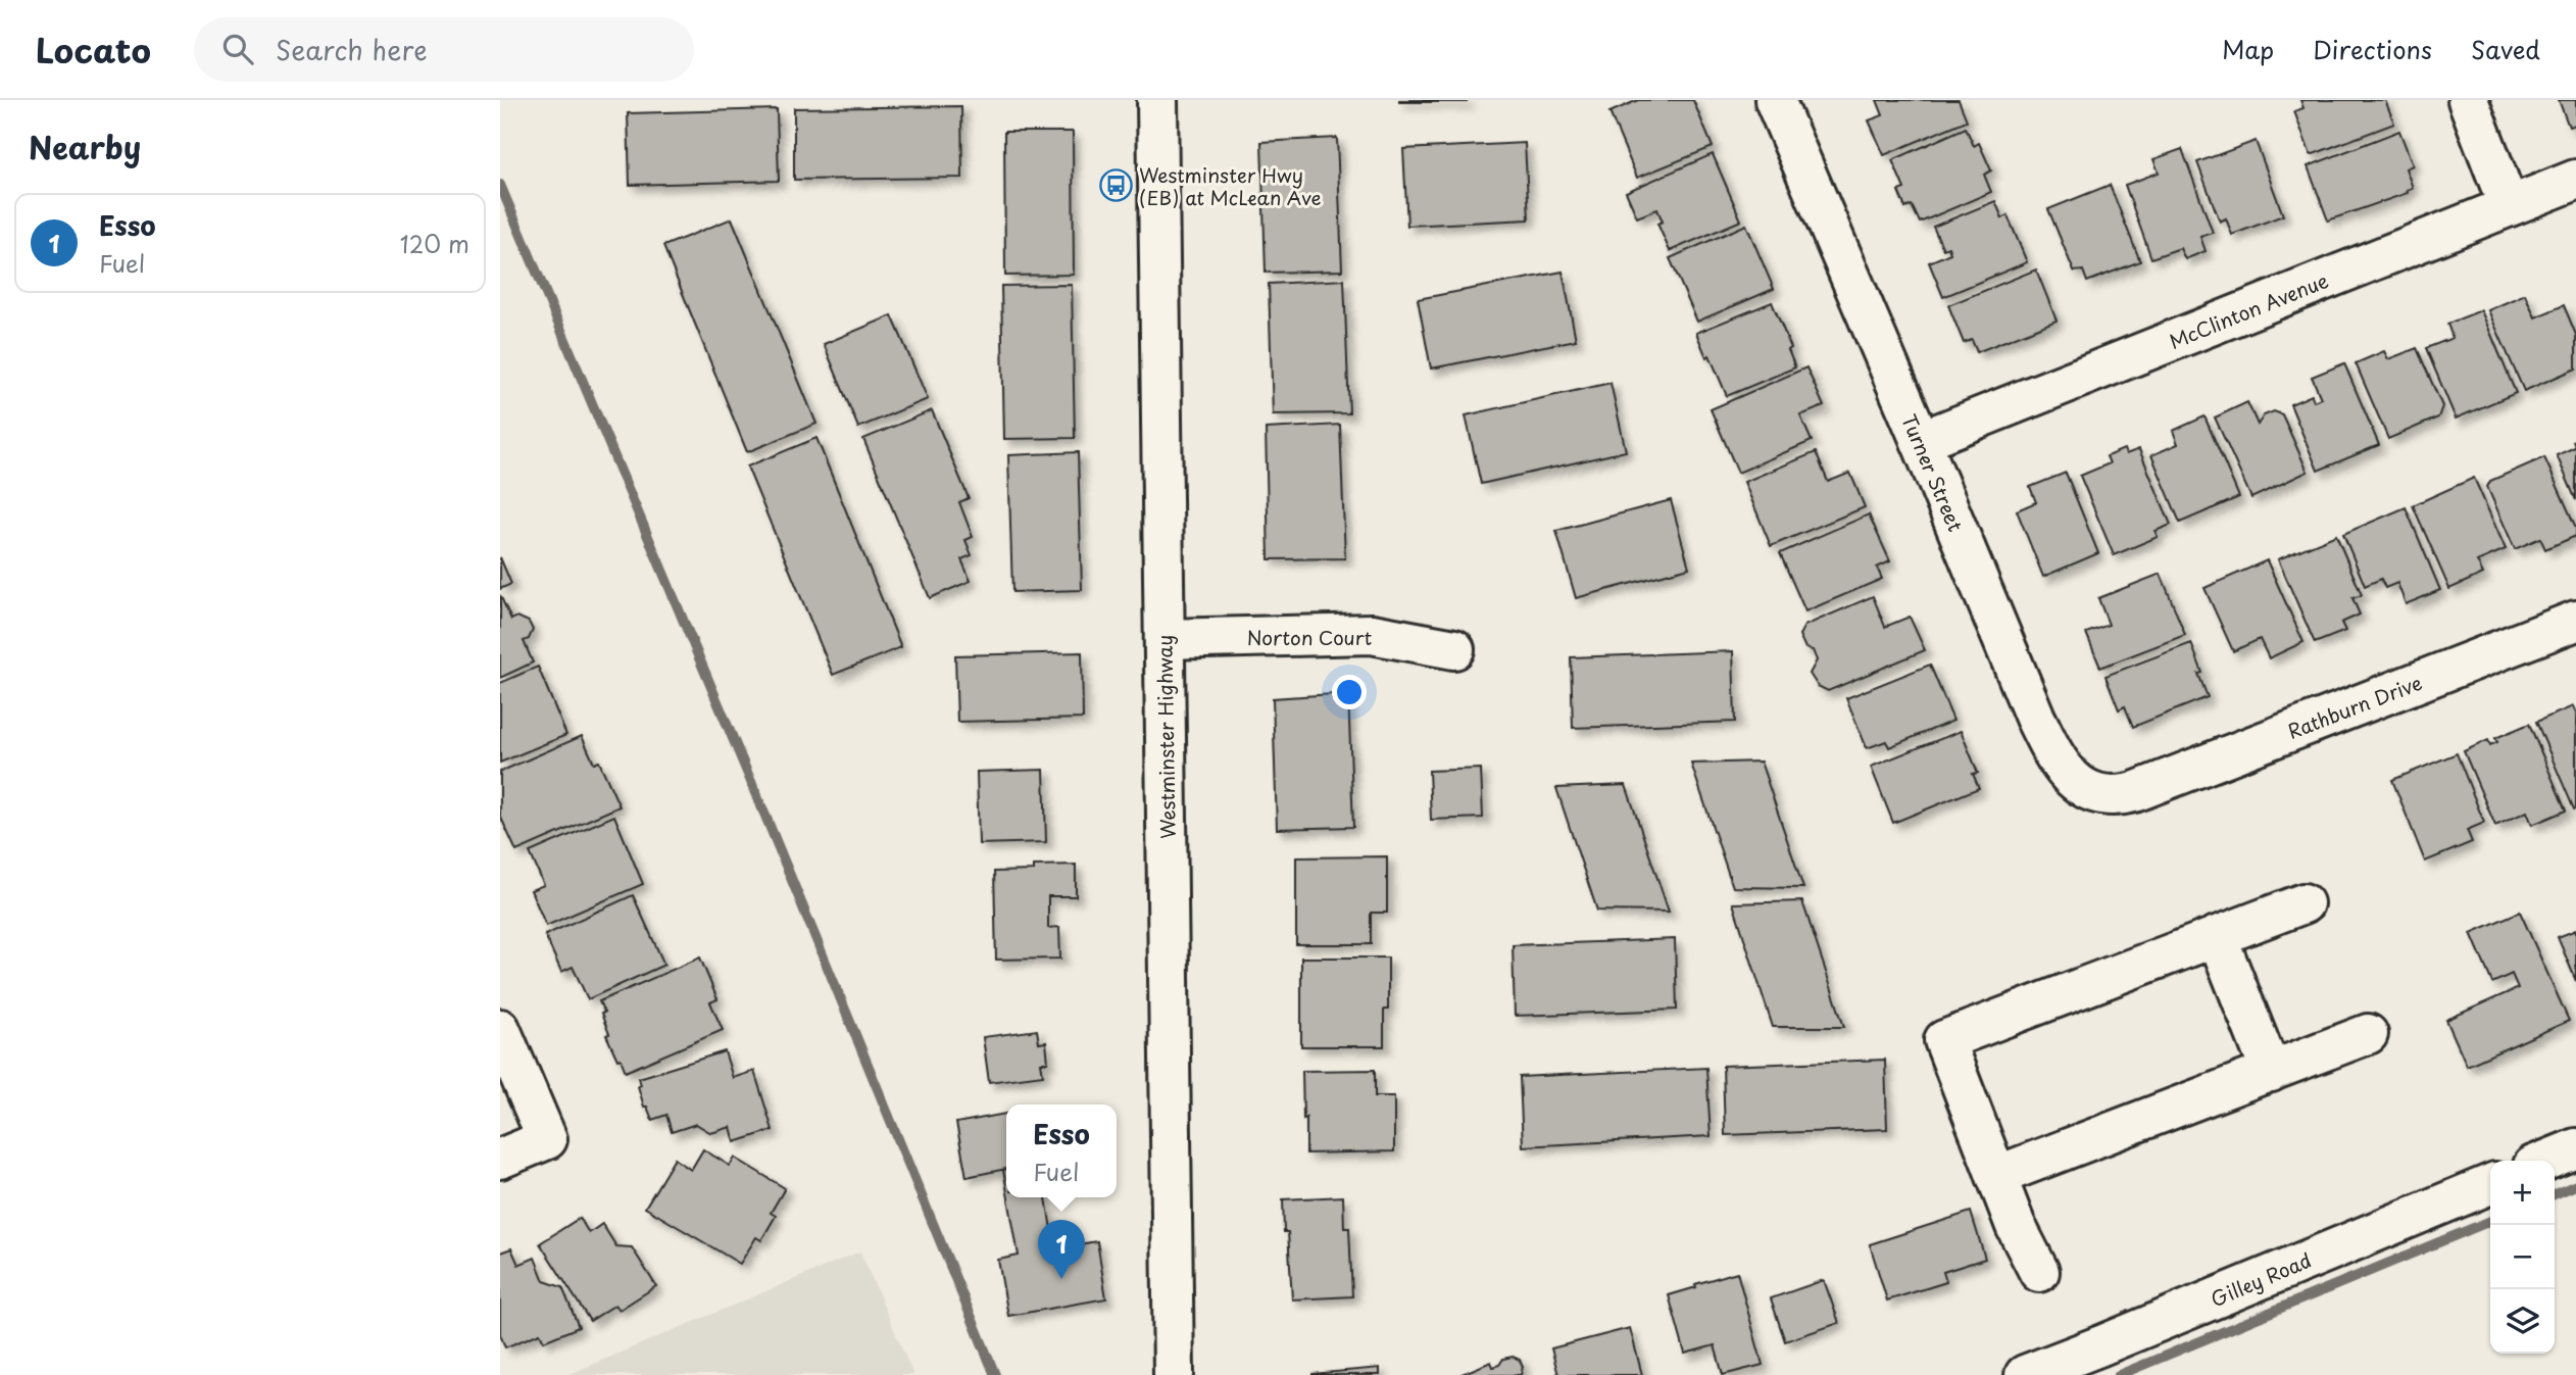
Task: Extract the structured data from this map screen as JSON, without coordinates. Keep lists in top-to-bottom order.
{
  "streets": {
    "street": [
      "McClinton Avenue",
      "Turner Street",
      "Norton Court",
      "Rathburn Drive",
      "Westminster Highway",
      "Gilley Road"
    ]
  },
  "crossings": [
    ["McClinton Avenue", "Turner Street"],
    ["Turner Street", "Rathburn Drive"],
    ["Norton Court", "Westminster Highway"]
  ],
  "places": {
    "bus stop": ["Westminster Hwy (EB) at McLean Ave"]
  },
  "page": {
    "header": "Locato",
    "search": "Search here",
    "nav": ["Map", "Directions", "Saved"],
    "heading": "Nearby",
    "list": [
      {
        "mark": "1",
        "name": "Esso",
        "note": "Fuel",
        "value": "120 m"
      }
    ],
    "popup": ["Esso", "Fuel"],
    "map_buttons": ["+", "−"],
    "pins": "1"
  }
}
